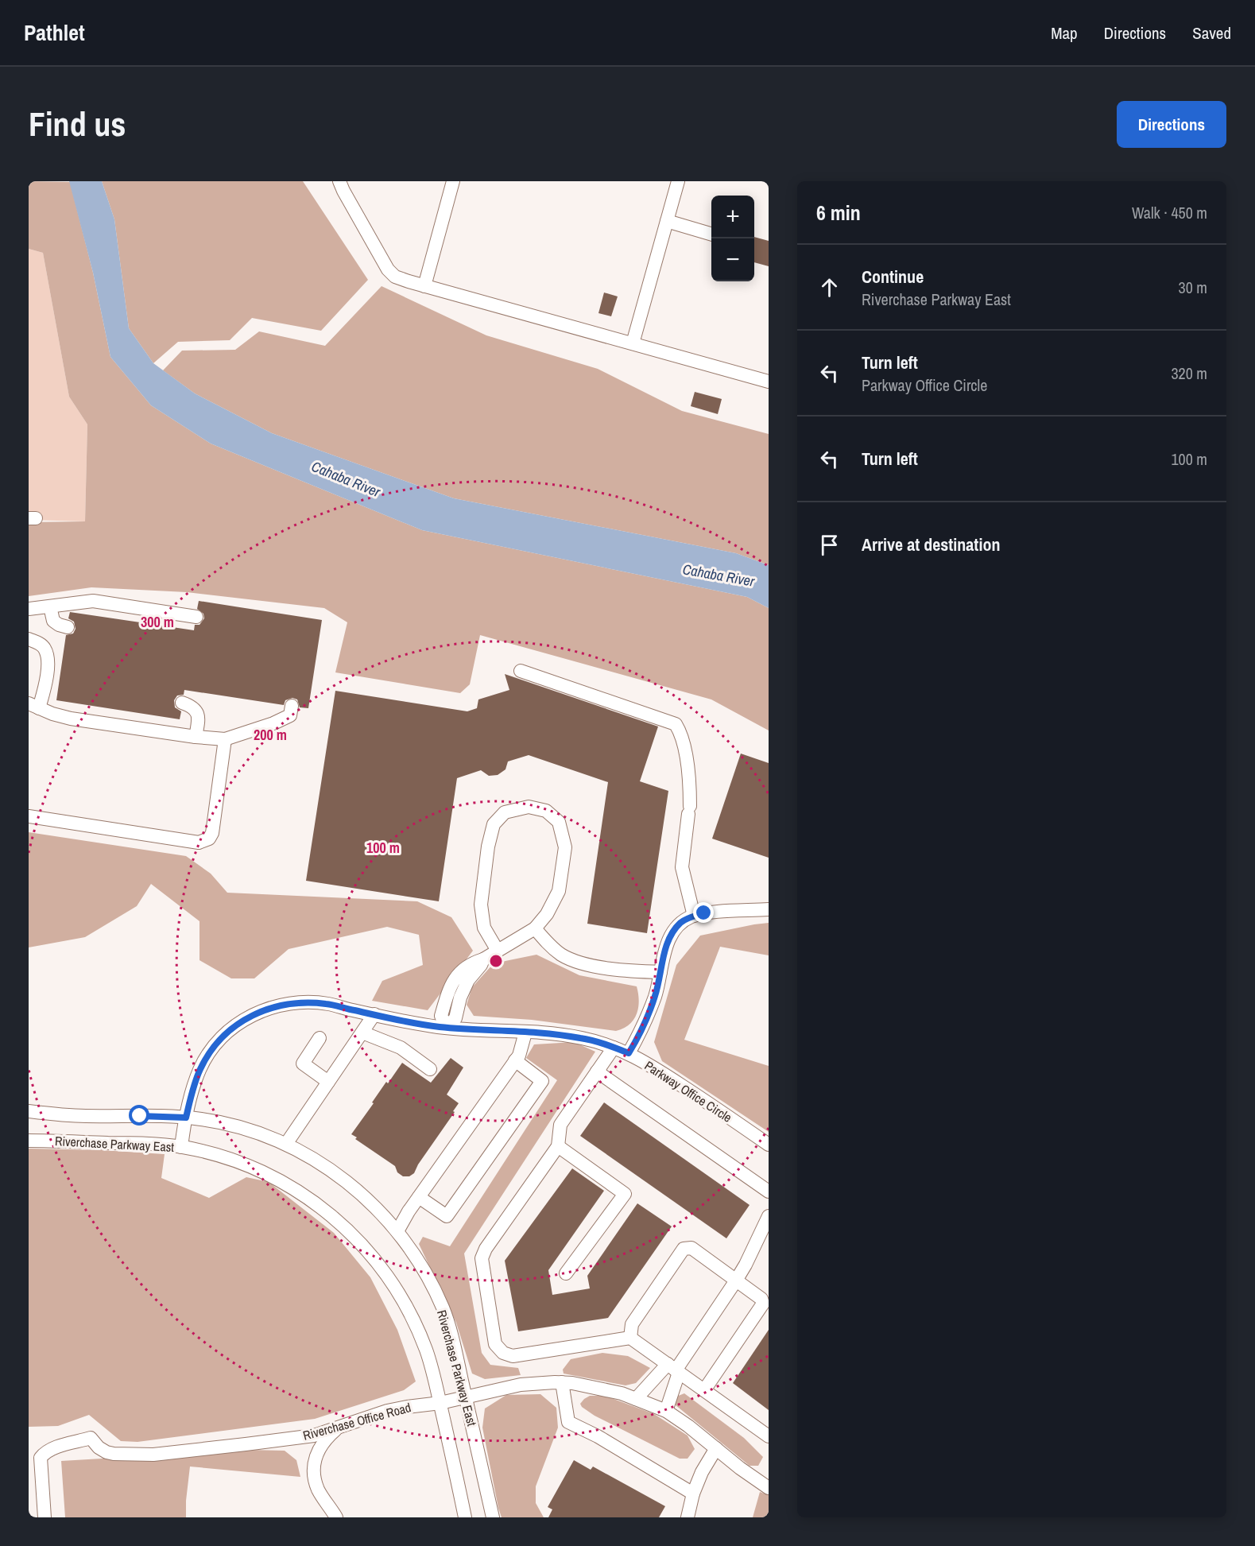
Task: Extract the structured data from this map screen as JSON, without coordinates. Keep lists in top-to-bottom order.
{
  "streets": {
    "street": ["Parkway Office Circle", "Riverchase Parkway East", "Riverchase Office Road"]
  },
  "crossings": [
    ["Parkway Office Circle", "Riverchase Parkway East"],
    ["Riverchase Parkway East", "Riverchase Office Road"]
  ],
  "water": ["Cahaba River"],
  "page": {
    "header": "Pathlet",
    "nav": ["Map", "Directions", "Saved"],
    "buttons": "Directions",
    "title": "Find us",
    "heading": ["6 min", "Walk · 450 m"],
    "map_buttons": ["+", "−"],
    "list": [
      ["Continue", "Riverchase Parkway East", "30 m"],
      ["Turn left", "Parkway Office Circle", "320 m"],
      ["Turn left", "100 m"],
      "Arrive at destination"
    ]
  },
  "rings": ["300 m", "200 m", "100 m"]
}
